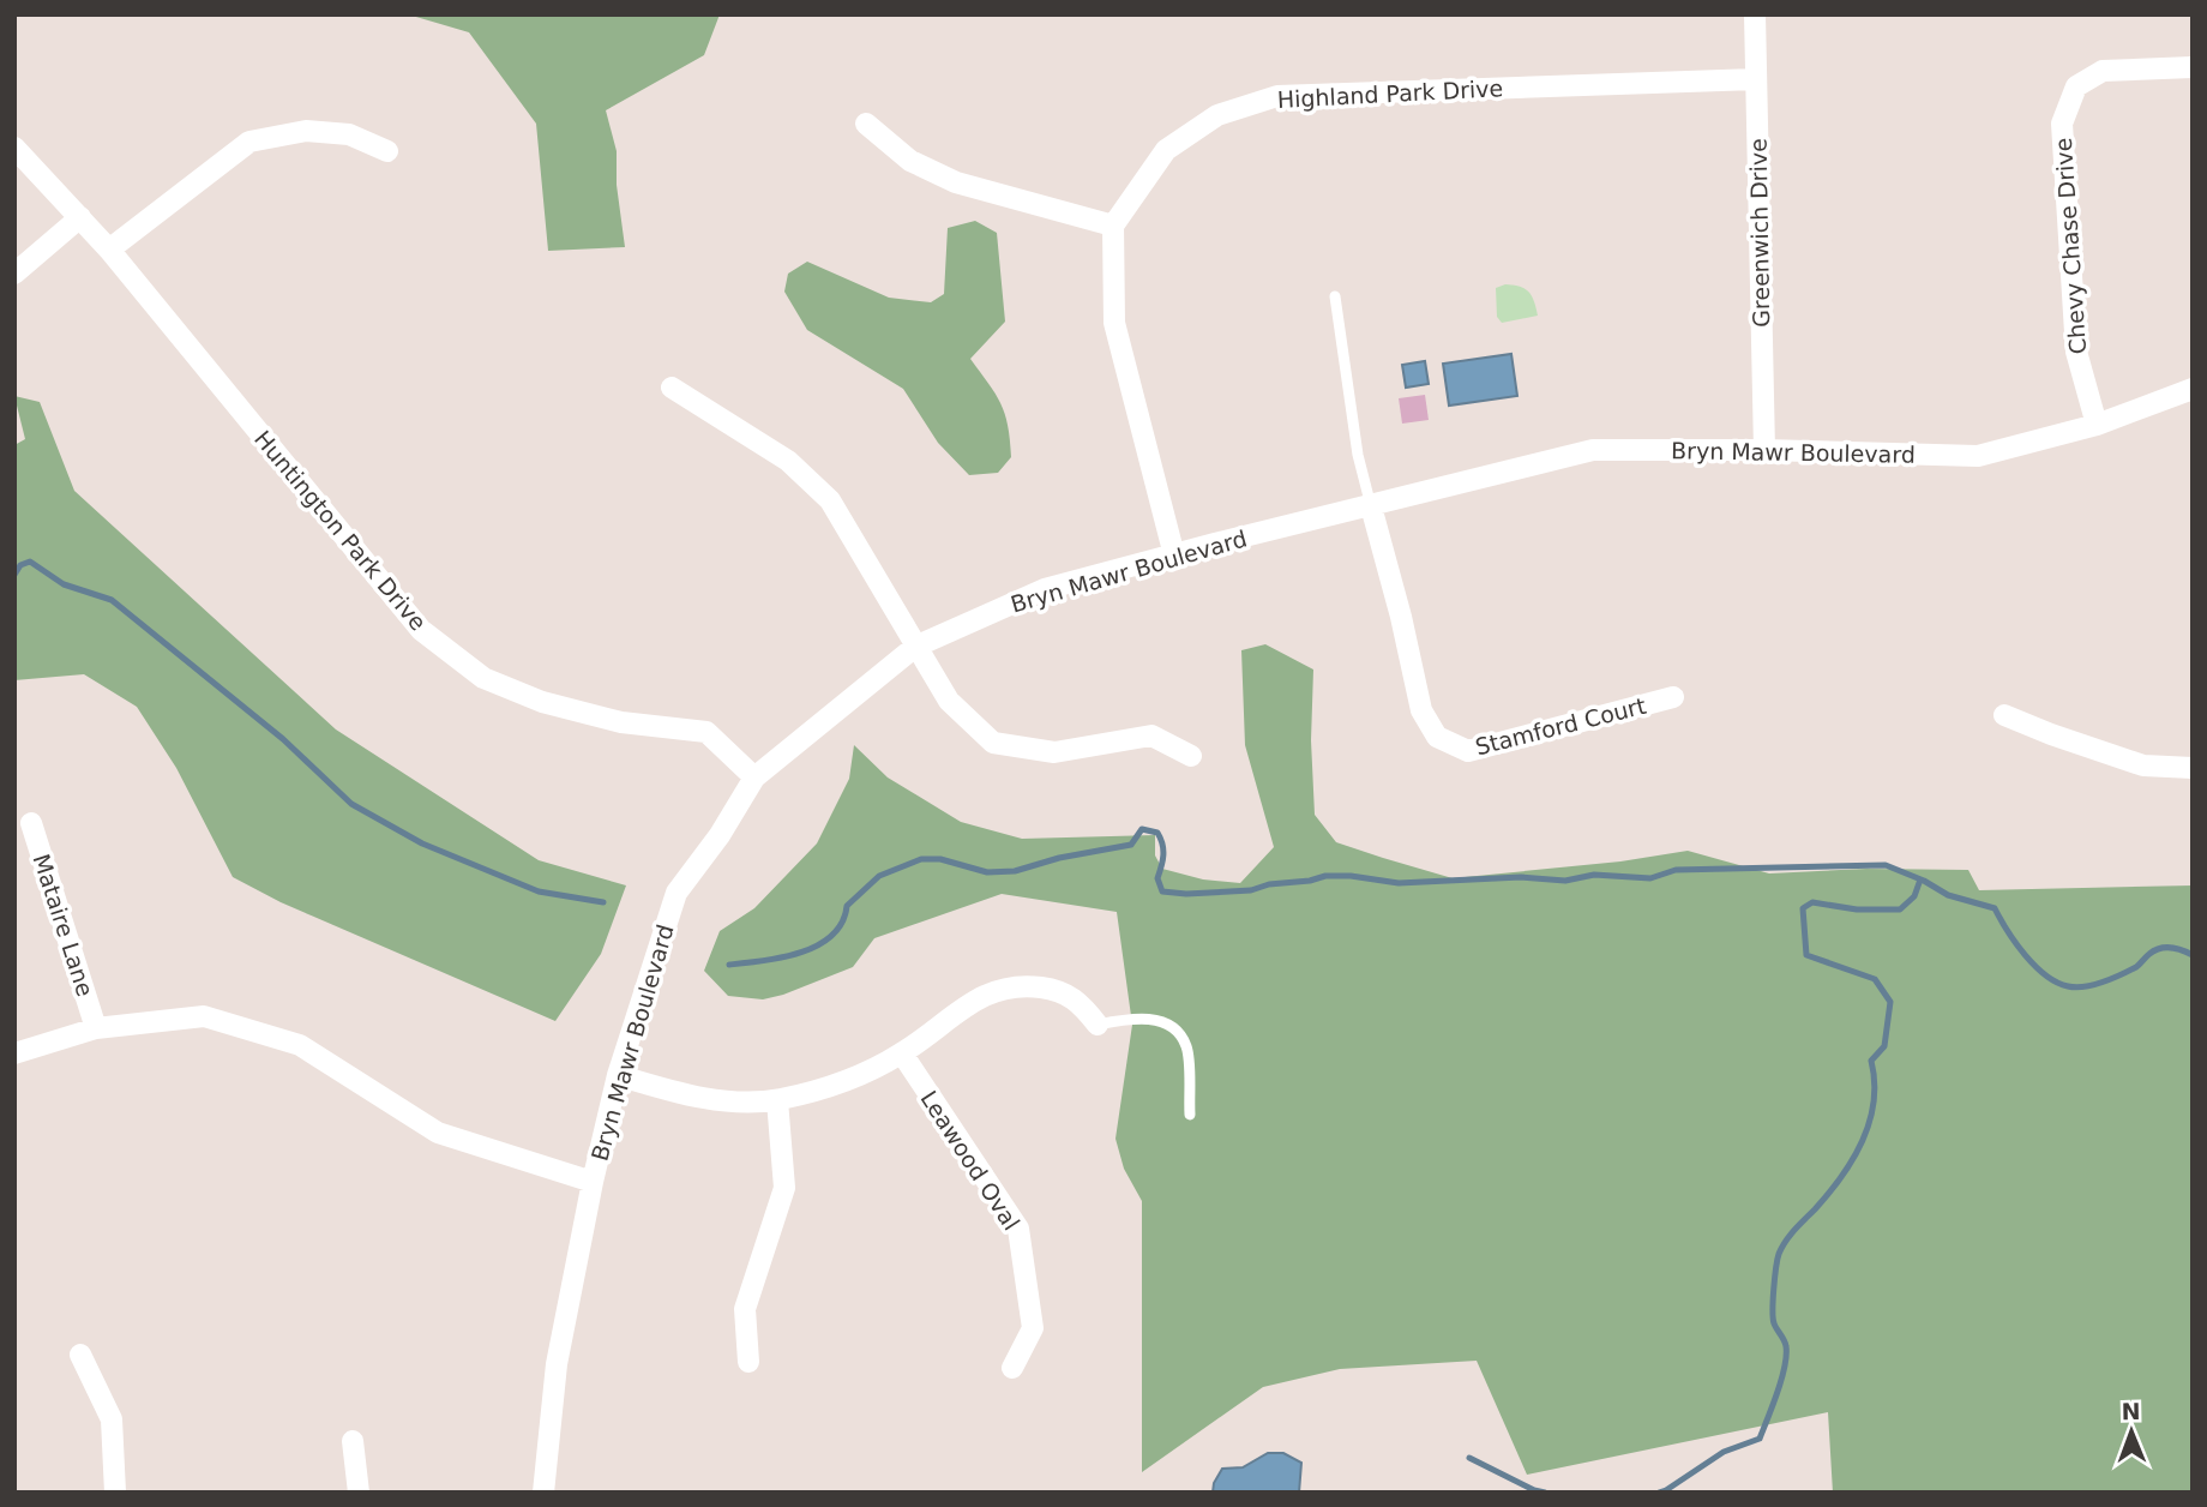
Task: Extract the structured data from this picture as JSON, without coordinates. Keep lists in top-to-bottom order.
{
  "streets": {
    "street": [
      "Highland Park Drive",
      "Greenwich Drive",
      "Chevy Chase Drive",
      "Bryn Mawr Boulevard",
      "Huntington Park Drive",
      "Stamford Court",
      "Mataire Lane",
      "Leawood Oval"
    ]
  },
  "crossings": [
    ["Highland Park Drive", "Greenwich Drive"],
    ["Greenwich Drive", "Bryn Mawr Boulevard"],
    ["Chevy Chase Drive", "Bryn Mawr Boulevard"],
    ["Bryn Mawr Boulevard", "Huntington Park Drive"],
    ["Bryn Mawr Boulevard", "Stamford Court"]
  ],
  "north": "top"
}
